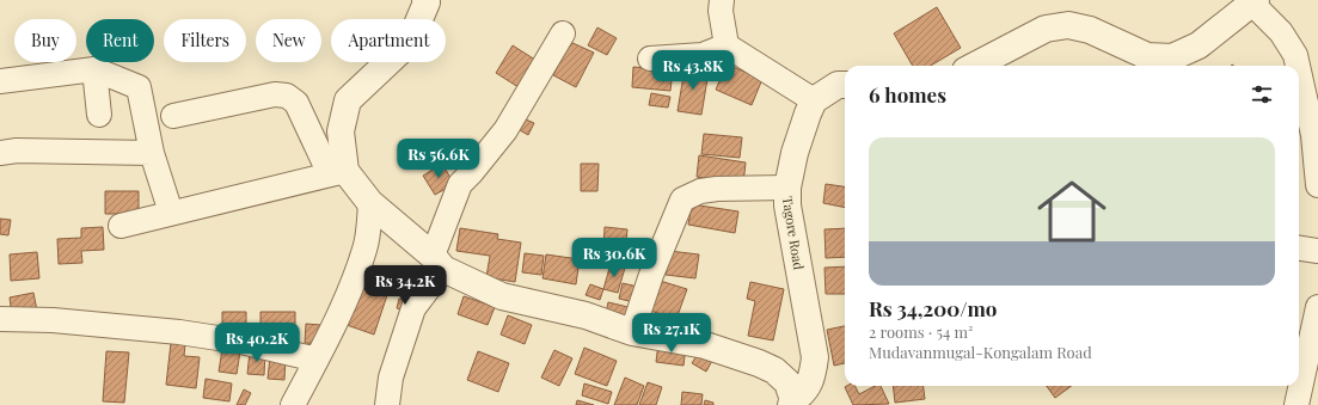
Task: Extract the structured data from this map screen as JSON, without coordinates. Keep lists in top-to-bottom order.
{
  "streets": {
    "street": ["Tagore Road"]
  },
  "page": {
    "chip": [
      "Buy",
      "Rent",
      "Filters",
      "New",
      "Apartment"
    ],
    "price": [
      "Rs 43.8K",
      "Rs 56.6K",
      "Rs 30.6K",
      "Rs 34.2K",
      "Rs 27.1K",
      "Rs 40.2K"
    ],
    "heading": "6 homes",
    "list": [
      {
        "name": "Rs 34,200/mo",
        "note": "2 rooms · 54 m² · Mudavanmugal-Kongalam Road"
      }
    ]
  }
}
